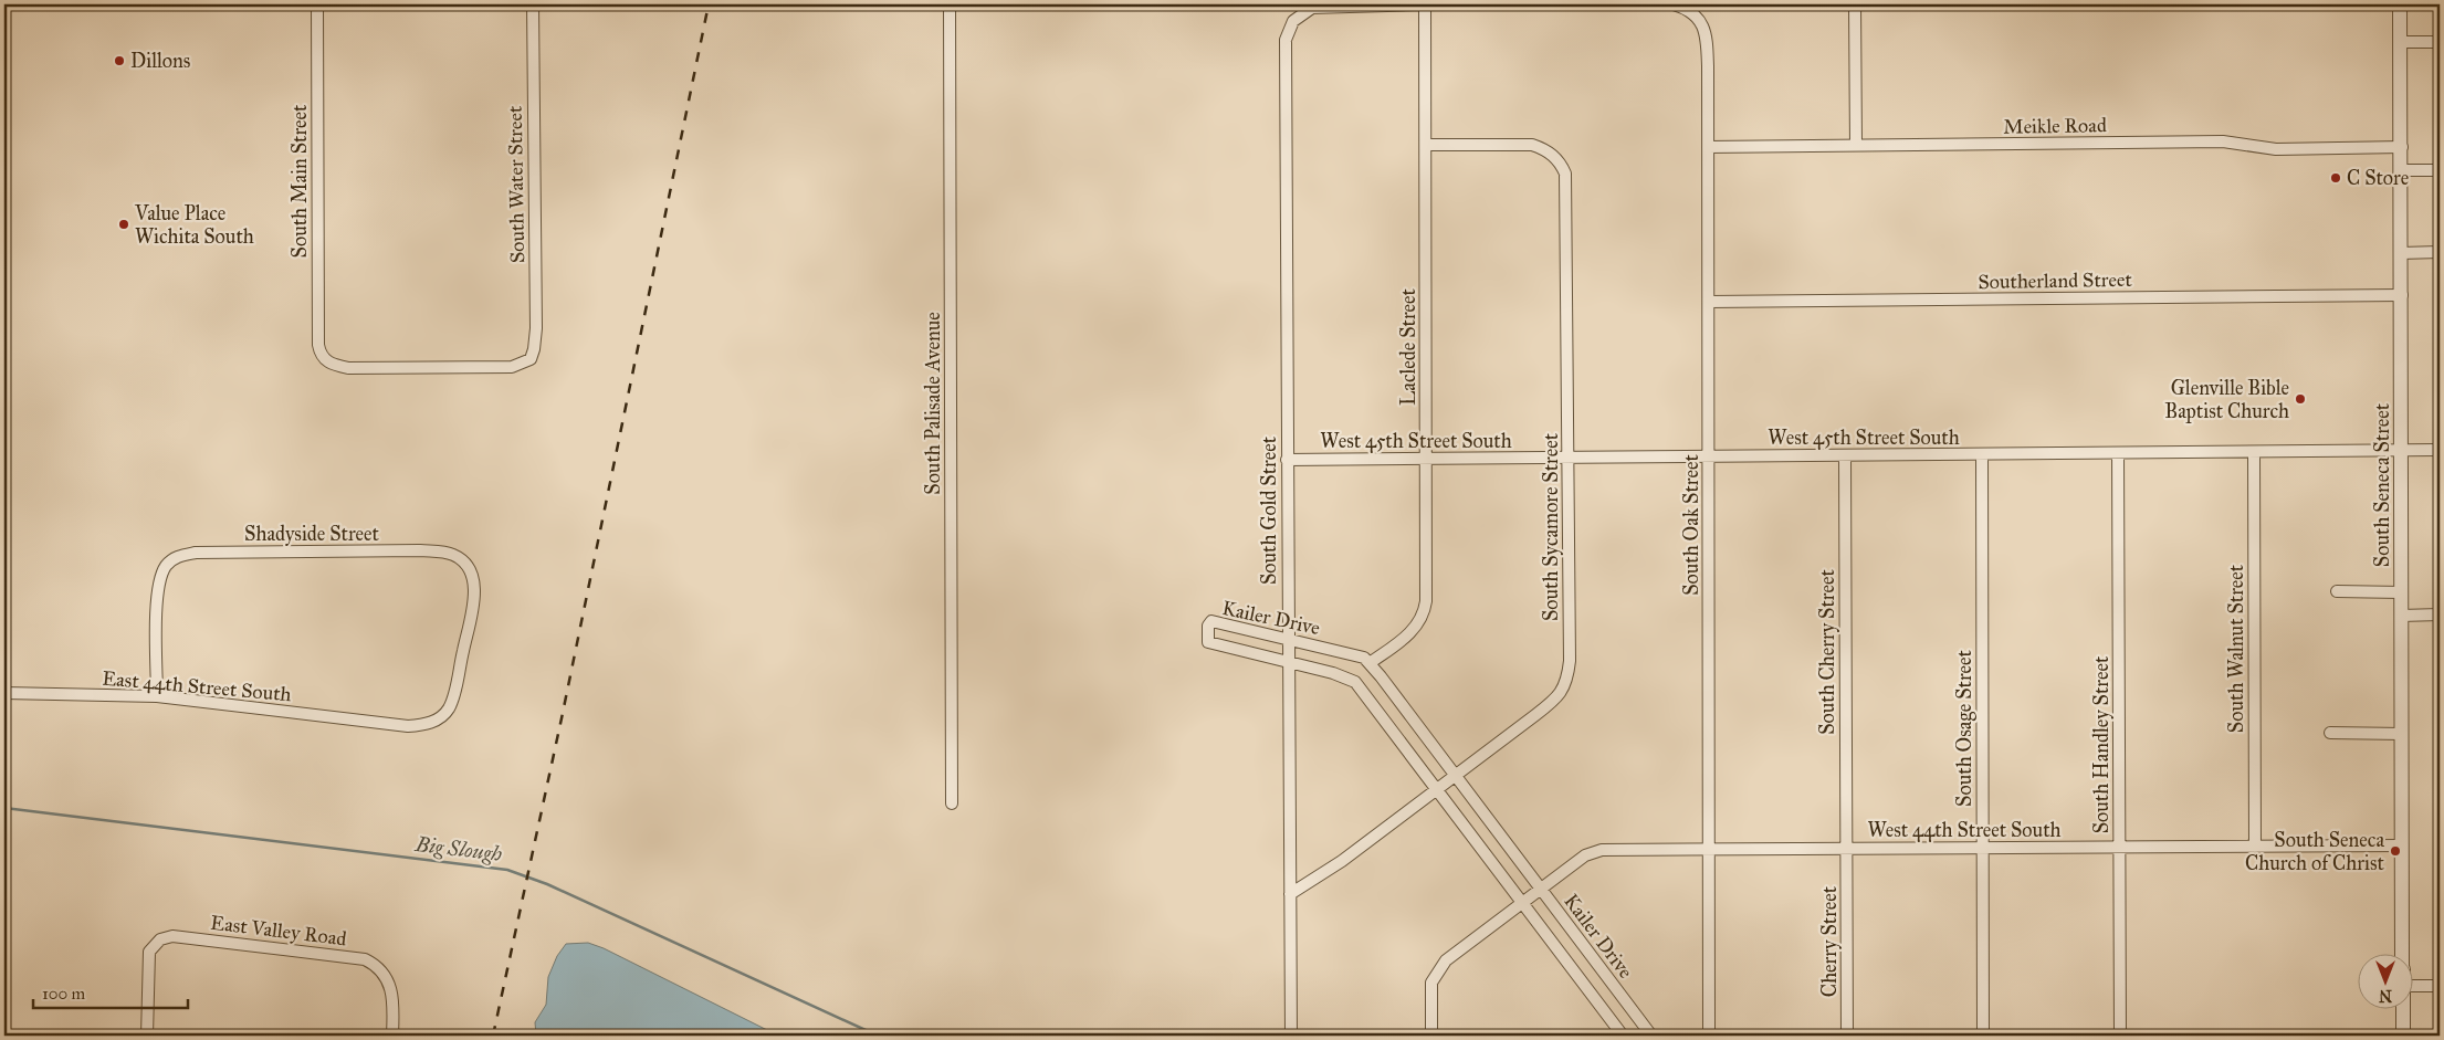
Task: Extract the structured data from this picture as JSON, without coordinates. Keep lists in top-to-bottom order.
{
  "streets": {
    "street": [
      "Meikle Road",
      "South Main Street",
      "South Water Street",
      "Southerland Street",
      "Laclede Street",
      "South Palisade Avenue",
      "West 45th Street South",
      "South Seneca Street",
      "South Gold Street",
      "South Oak Street",
      "South Sycamore Street",
      "Shadyside Street",
      "Kailer Drive",
      "South Walnut Street",
      "South Cherry Street",
      "East 44th Street South",
      "South Osage Street",
      "South Handley Street",
      "West 44th Street South",
      "East Valley Road",
      "Cherry Street"
    ]
  },
  "crossings": [
    ["Meikle Road", "South Seneca Street"],
    ["Meikle Road", "South Oak Street"],
    ["South Main Street", "South Water Street"],
    ["Southerland Street", "South Seneca Street"],
    ["Southerland Street", "South Oak Street"],
    ["Laclede Street", "West 45th Street South"],
    ["Laclede Street", "South Gold Street"],
    ["Laclede Street", "South Sycamore Street"],
    ["Laclede Street", "Kailer Drive"],
    ["West 45th Street South", "South Seneca Street"],
    ["West 45th Street South", "South Gold Street"],
    ["West 45th Street South", "South Oak Street"],
    ["West 45th Street South", "South Sycamore Street"],
    ["West 45th Street South", "South Walnut Street"],
    ["West 45th Street South", "South Cherry Street"],
    ["West 45th Street South", "South Osage Street"],
    ["West 45th Street South", "South Handley Street"],
    ["South Seneca Street", "West 44th Street South"],
    ["South Gold Street", "South Sycamore Street"],
    ["South Gold Street", "Kailer Drive"],
    ["South Oak Street", "West 44th Street South"],
    ["South Sycamore Street", "Kailer Drive"],
    ["Shadyside Street", "East 44th Street South"],
    ["Kailer Drive", "West 44th Street South"],
    ["South Walnut Street", "West 44th Street South"],
    ["South Cherry Street", "West 44th Street South"],
    ["South Cherry Street", "Cherry Street"],
    ["South Osage Street", "West 44th Street South"],
    ["South Handley Street", "West 44th Street South"],
    ["West 44th Street South", "Cherry Street"]
  ],
  "water": ["Big Slough"],
  "places": [
    "Dillons",
    "C Store",
    "Value Place Wichita South",
    "Glenville Bible Baptist Church",
    "South Seneca Church of Christ"
  ],
  "scale_bar": "100 m",
  "north": "bottom"
}
